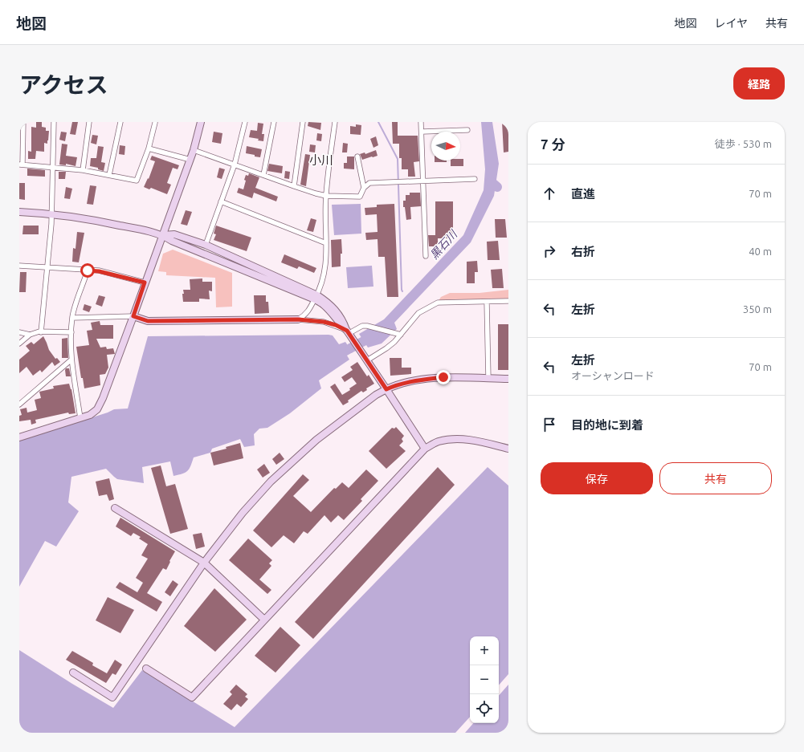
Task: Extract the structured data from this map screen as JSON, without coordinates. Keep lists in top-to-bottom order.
{
  "districts": ["小川"],
  "water": ["黒石川"],
  "north": "right",
  "page": {
    "header": "地図",
    "nav": ["地図", "レイヤ", "共有"],
    "title": "アクセス",
    "buttons": [
      "経路",
      ["保存", "共有"]
    ],
    "heading": ["7 分", "徒歩 · 530 m"],
    "list": [
      ["直進", "70 m"],
      ["右折", "40 m"],
      ["左折", "350 m"],
      ["左折", "オーシャンロード", "70 m"],
      "目的地に到着"
    ],
    "map_buttons": ["+", "−"]
  }
}
